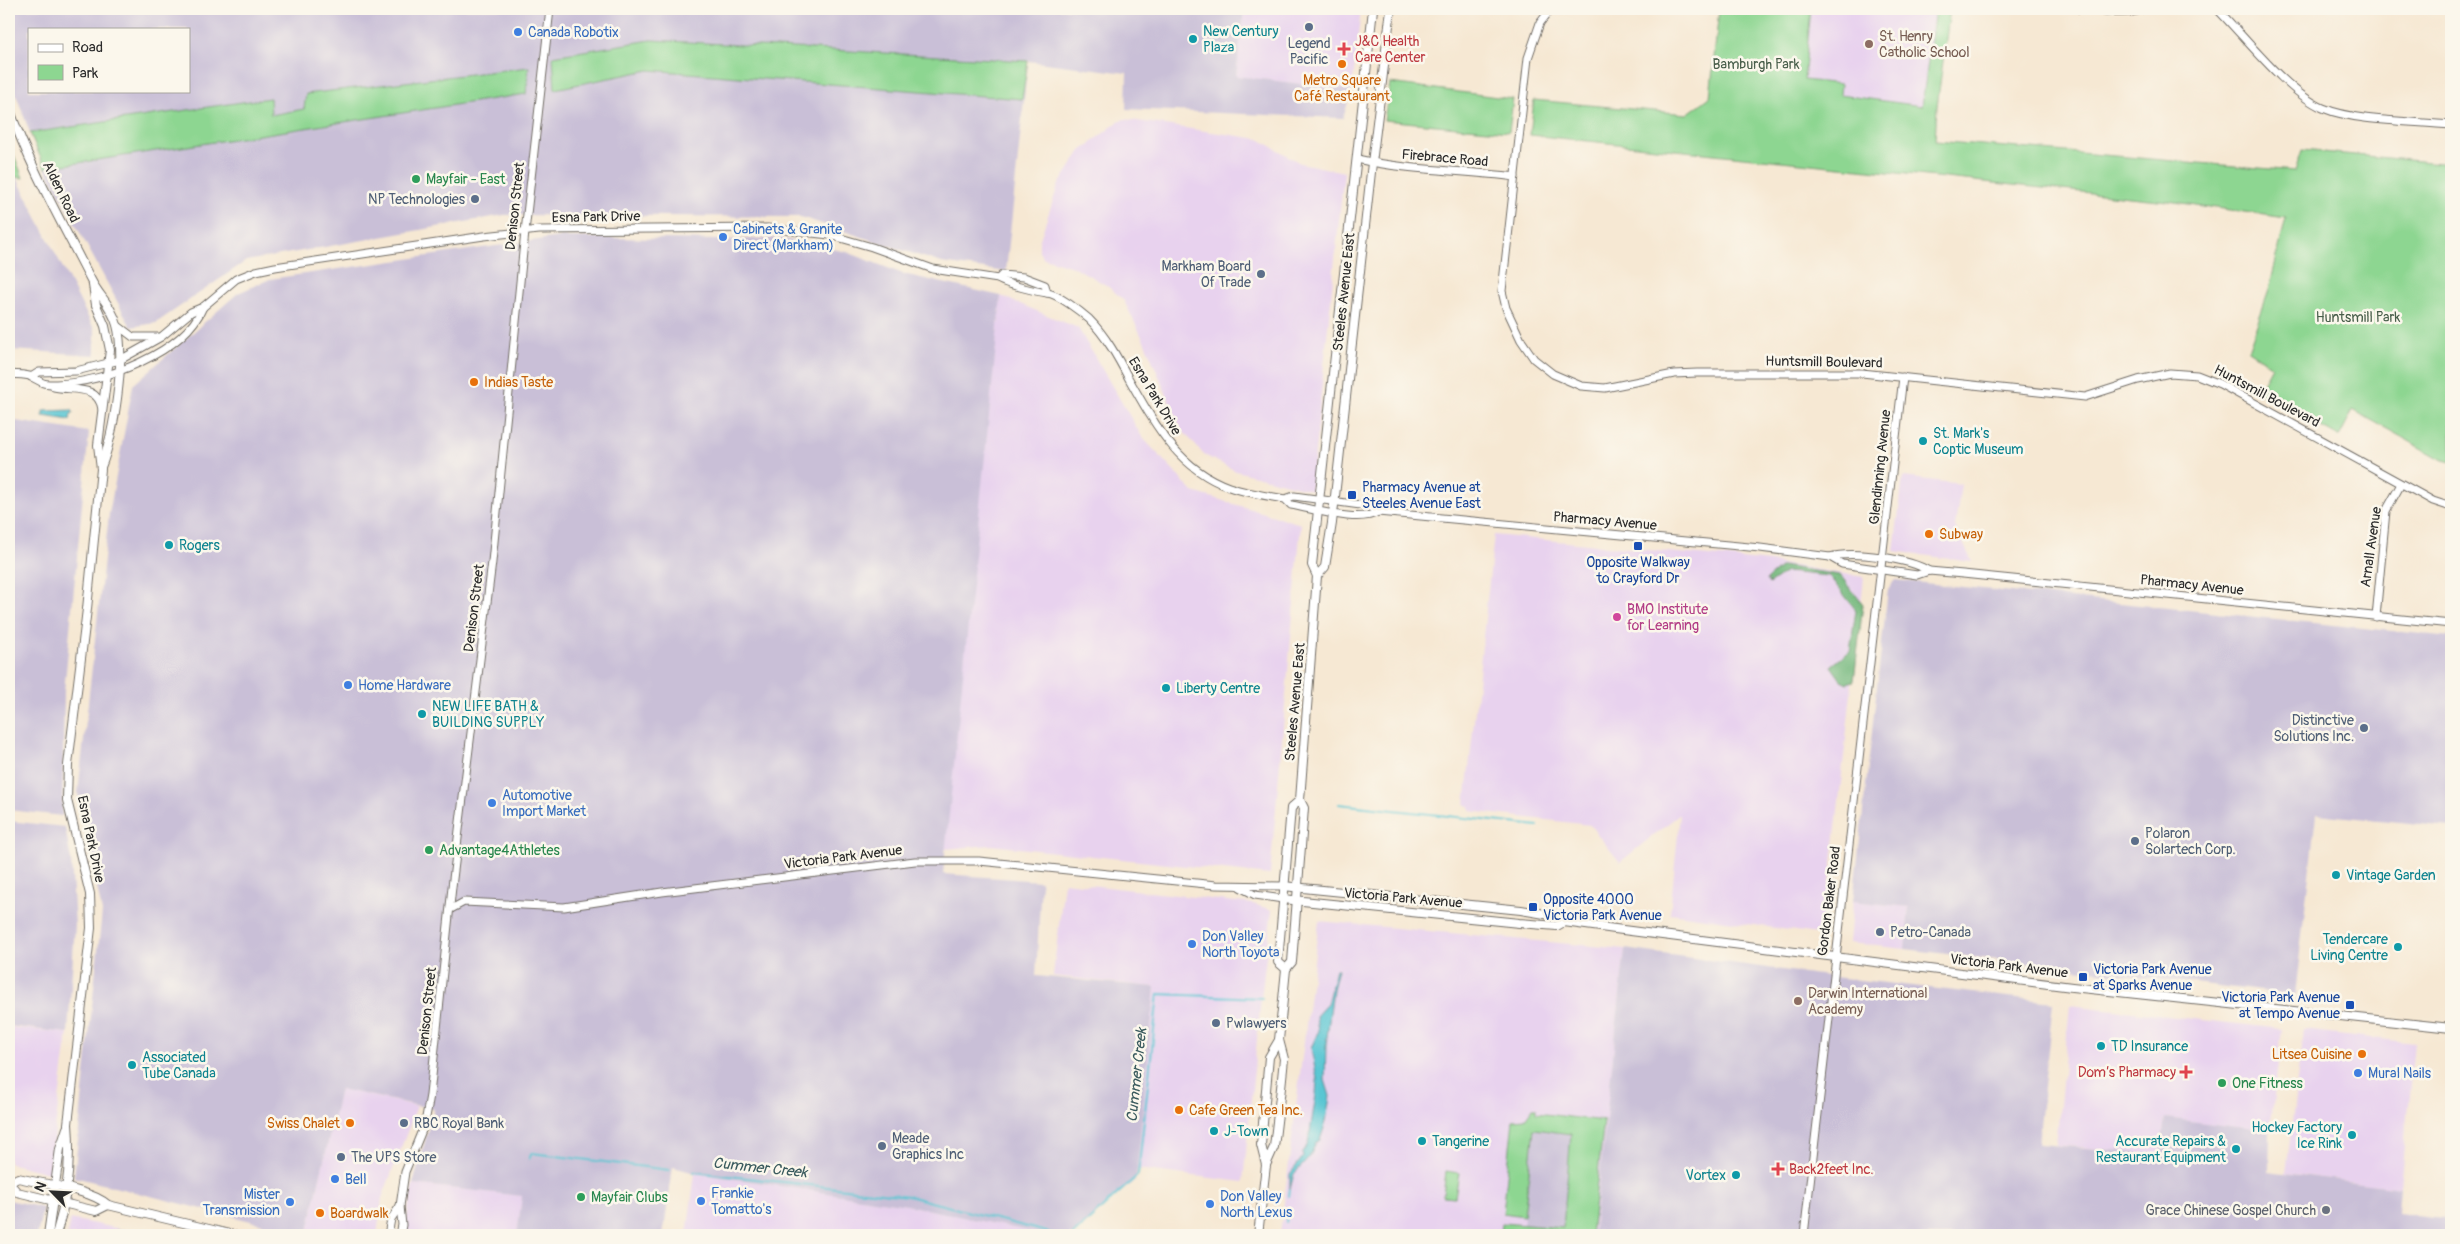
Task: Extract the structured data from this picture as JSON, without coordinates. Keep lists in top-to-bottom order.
{
  "streets": {
    "main road": [
      "Alden Road",
      "Esna Park Drive",
      "Steeles Avenue East",
      "Victoria Park Avenue"
    ],
    "street": [
      "Firebrace Road",
      "Denison Street",
      "Huntsmill Boulevard",
      "Glendinning Avenue",
      "Pharmacy Avenue",
      "Arnall Avenue",
      "Gordon Baker Road"
    ]
  },
  "crossings": [
    ["Firebrace Road", "Steeles Avenue East"],
    ["Firebrace Road", "Huntsmill Boulevard"],
    ["Alden Road", "Esna Park Drive"],
    ["Denison Street", "Esna Park Drive"],
    ["Denison Street", "Victoria Park Avenue"],
    ["Esna Park Drive", "Steeles Avenue East"],
    ["Esna Park Drive", "Pharmacy Avenue"],
    ["Steeles Avenue East", "Pharmacy Avenue"],
    ["Steeles Avenue East", "Victoria Park Avenue"],
    ["Huntsmill Boulevard", "Glendinning Avenue"],
    ["Huntsmill Boulevard", "Arnall Avenue"],
    ["Glendinning Avenue", "Pharmacy Avenue"],
    ["Glendinning Avenue", "Gordon Baker Road"],
    ["Pharmacy Avenue", "Arnall Avenue"],
    ["Pharmacy Avenue", "Gordon Baker Road"],
    ["Victoria Park Avenue", "Gordon Baker Road"]
  ],
  "water": ["Cummer Creek"],
  "parks": ["Bamburgh Park", "Huntsmill Park"],
  "places": {
    "other": [
      "Legend Pacific",
      "Canada Robotix",
      "New Century Plaza",
      "St. Henry Catholic School",
      "Metro Square Café Restaurant",
      "Mayfair - East",
      "NP Technologies",
      "Cabinets & Granite Direct (Markham)",
      "Markham Board Of Trade",
      "Indias Taste",
      "St. Mark's Coptic Museum",
      "Subway",
      "Rogers",
      "BMO Institute for Learning",
      "Home Hardware",
      "Liberty Centre",
      "NEW LIFE BATH & BUILDING SUPPLY",
      "Distinctive Solutions Inc.",
      "Automotive Import Market",
      "Polaron Solartech Corp.",
      "Advantage4Athletes",
      "Vintage Garden",
      "Petro-Canada",
      "Don Valley North Toyota",
      "Tendercare Living Centre",
      "Darwin International Academy",
      "Pwlawyers",
      "TD Insurance",
      "Litsea Cuisine",
      "Associated Tube Canada",
      "Mural Nails",
      "One Fitness",
      "Cafe Green Tea Inc.",
      "Swiss Chalet",
      "RBC Royal Bank",
      "J-Town",
      "Hockey Factory Ice Rink",
      "Tangerine",
      "Meade Graphics Inc",
      "Accurate Repairs & Restaurant Equipment",
      "The UPS Store",
      "Vortex",
      "Bell",
      "Mayfair Clubs",
      "Frankie Tomatto's",
      "Mister Transmission",
      "Don Valley North Lexus",
      "Grace Chinese Gospel Church",
      "Boardwalk"
    ],
    "health": ["J&C Health Care Center", "Dom’s Pharmacy", "Back2feet Inc."],
    "transit": [
      "Pharmacy Avenue at Steeles Avenue East",
      "Opposite Walkway to Crayford Dr",
      "Opposite 4000 Victoria Park Avenue",
      "Victoria Park Avenue at Sparks Avenue",
      "Victoria Park Avenue at Tempo Avenue"
    ]
  },
  "legend": ["Road", "Park"],
  "north": "top left"
}
